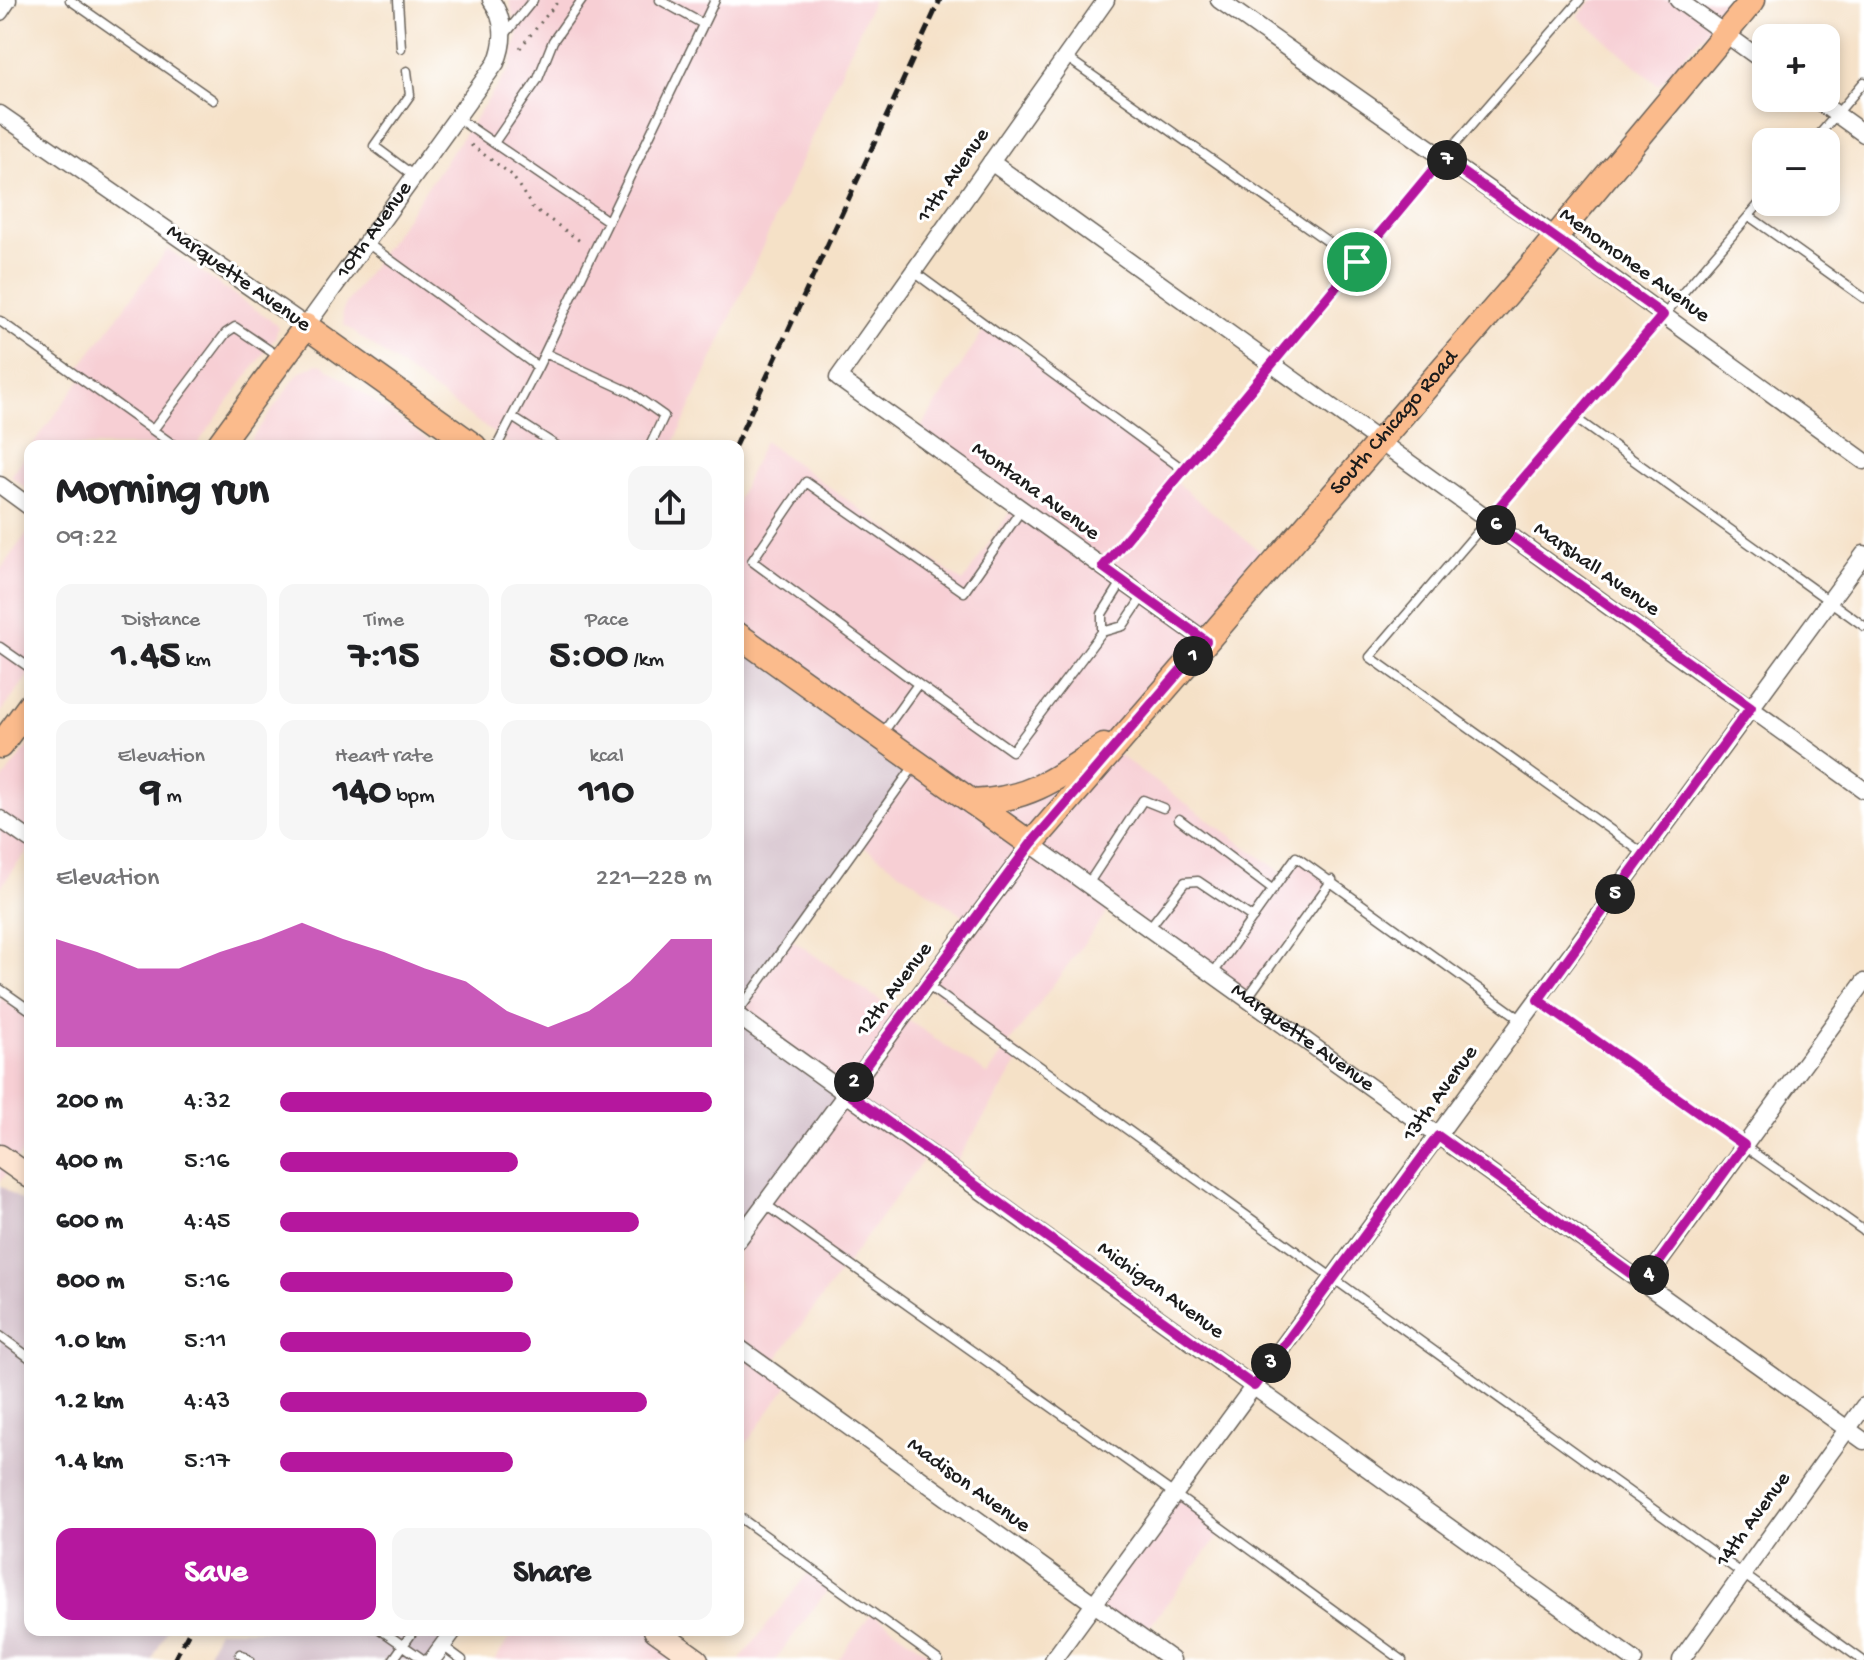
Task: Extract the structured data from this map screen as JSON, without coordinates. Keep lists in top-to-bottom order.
{
  "streets": {
    "main road": ["10th Avenue", "Marquette Avenue", "South Chicago Road"],
    "street": [
      "11th Avenue",
      "Menomonee Avenue",
      "Montana Avenue",
      "Marshall Avenue",
      "12th Avenue",
      "13th Avenue",
      "Michigan Avenue",
      "Madison Avenue",
      "14th Avenue"
    ]
  },
  "crossings": [
    ["11th Avenue", "Montana Avenue"],
    ["11th Avenue", "Marshall Avenue"],
    ["10th Avenue", "Marquette Avenue"],
    ["Menomonee Avenue", "South Chicago Road"],
    ["Marquette Avenue", "South Chicago Road"],
    ["Marquette Avenue", "12th Avenue"],
    ["Marquette Avenue", "13th Avenue"],
    ["Marquette Avenue", "14th Avenue"],
    ["South Chicago Road", "Montana Avenue"],
    ["South Chicago Road", "Marshall Avenue"],
    ["South Chicago Road", "12th Avenue"],
    ["Marshall Avenue", "13th Avenue"],
    ["12th Avenue", "Michigan Avenue"],
    ["13th Avenue", "Michigan Avenue"],
    ["13th Avenue", "Madison Avenue"]
  ],
  "page": {
    "map_buttons": ["+", "−"],
    "pins": [
      "7",
      "6",
      "1",
      "5",
      "2",
      "4",
      "3"
    ],
    "heading": ["Morning run", "09:22"],
    "stats": [
      ["Distance", "1.45 km"],
      ["Time", "7:15"],
      ["Pace", "5:00 /km"],
      ["Elevation", "9 m"],
      ["Heart rate", "140 bpm"],
      ["kcal", "110"]
    ],
    "chart": ["Elevation", "221–228 m"],
    "list": [
      {
        "name": "200 m",
        "note": "4:32"
      },
      {
        "name": "400 m",
        "note": "5:16"
      },
      {
        "name": "600 m",
        "note": "4:45"
      },
      {
        "name": "800 m",
        "note": "5:16"
      },
      {
        "name": "1.0 km",
        "note": "5:11"
      },
      {
        "name": "1.2 km",
        "note": "4:43"
      },
      {
        "name": "1.4 km",
        "note": "5:17"
      }
    ],
    "buttons": ["Save", "Share"]
  }
}
